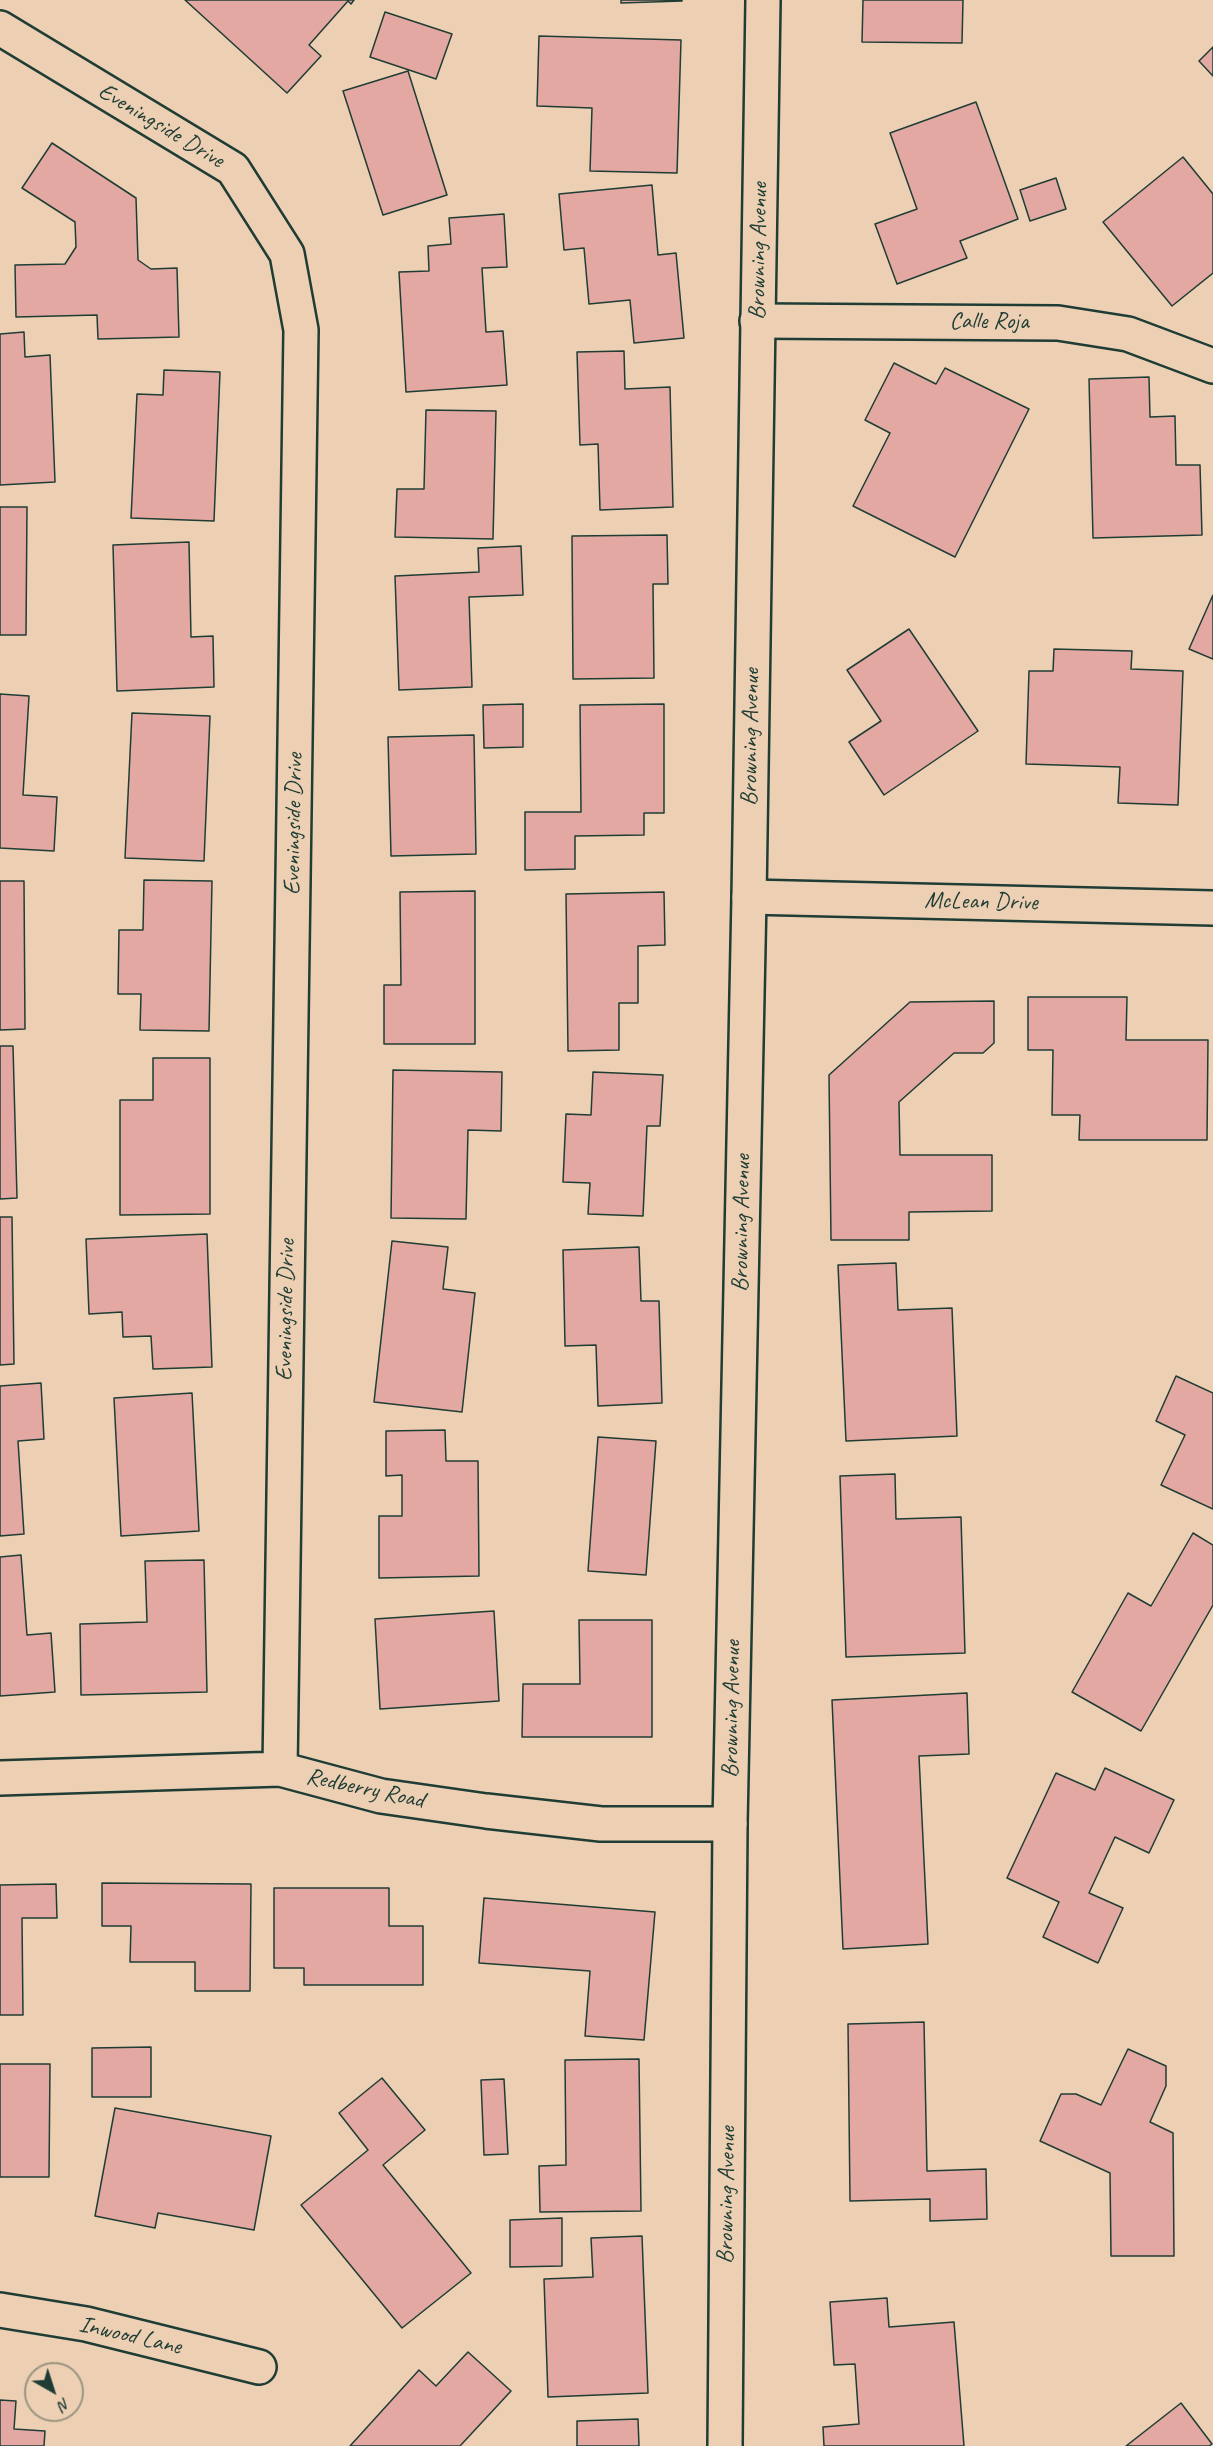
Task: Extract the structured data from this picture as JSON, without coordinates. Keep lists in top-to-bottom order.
{
  "streets": {
    "street": [
      "Eveningside Drive",
      "Browning Avenue",
      "Calle Roja",
      "McLean Drive",
      "Redberry Road",
      "Inwood Lane"
    ]
  },
  "crossings": [
    ["Eveningside Drive", "Redberry Road"],
    ["Browning Avenue", "Calle Roja"],
    ["Browning Avenue", "McLean Drive"],
    ["Browning Avenue", "Redberry Road"]
  ],
  "north": "bottom right"
}
